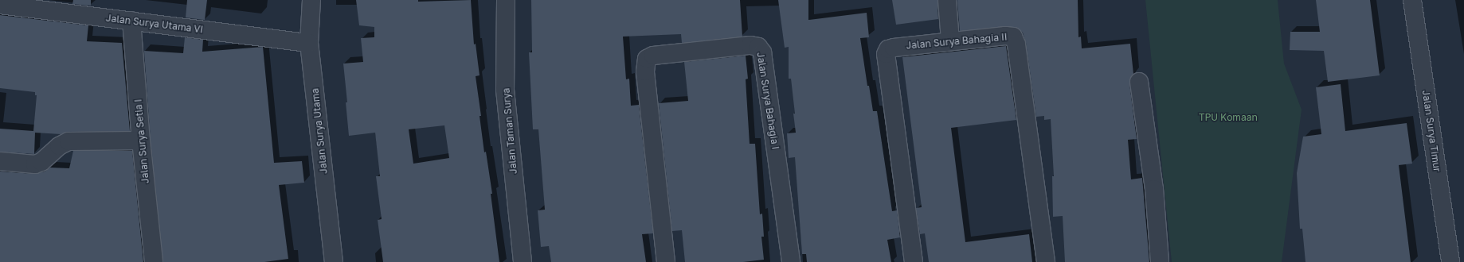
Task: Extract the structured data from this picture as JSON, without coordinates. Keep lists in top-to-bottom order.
{
  "streets": {
    "street": [
      "Jalan Surya Utama VI",
      "Jalan Surya Bahagia II",
      "Jalan Surya Bahagia I",
      "Jalan Surya Utama",
      "Jalan Taman Surya",
      "Jalan Surya Timur",
      "Jalan Surya Setia I"
    ]
  },
  "crossings": [
    ["Jalan Surya Utama VI", "Jalan Surya Utama"],
    ["Jalan Surya Utama VI", "Jalan Surya Setia I"]
  ],
  "parks": ["TPU Komaan"]
}
